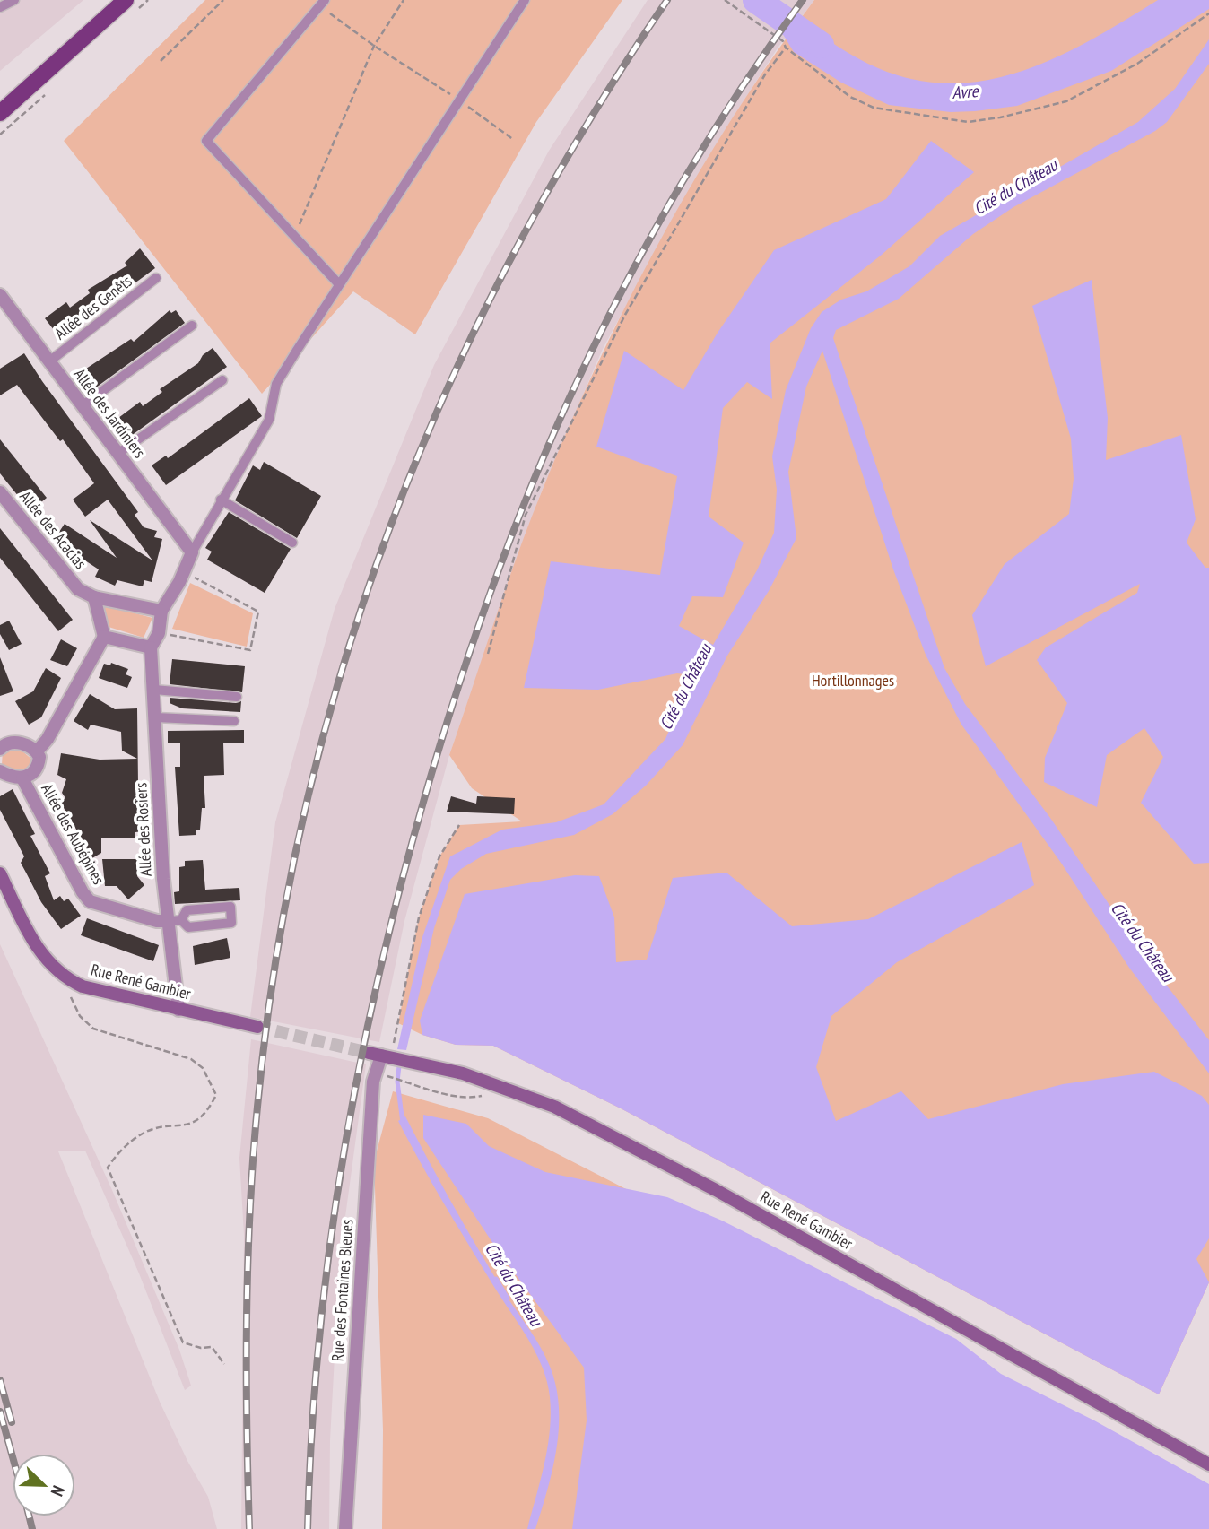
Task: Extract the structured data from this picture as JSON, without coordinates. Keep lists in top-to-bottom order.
{
  "streets": {
    "street": [
      "Allée des Jardiniers",
      "Allée des Acacias",
      "Allée des Rosiers",
      "Allée des Aubépines",
      "Rue René Gambier",
      "Rue des Fontaines Bleues"
    ],
    "lane": ["Allée des Genêts"]
  },
  "crossings": [
    ["Allée des Genêts", "Allée des Jardiniers"],
    ["Allée des Rosiers", "Allée des Aubépines"],
    ["Allée des Rosiers", "Rue René Gambier"],
    ["Rue René Gambier", "Rue des Fontaines Bleues"]
  ],
  "water": ["Avre", "Cité du Château"],
  "parks": ["Hortillonnages"],
  "north": "bottom right"
}
